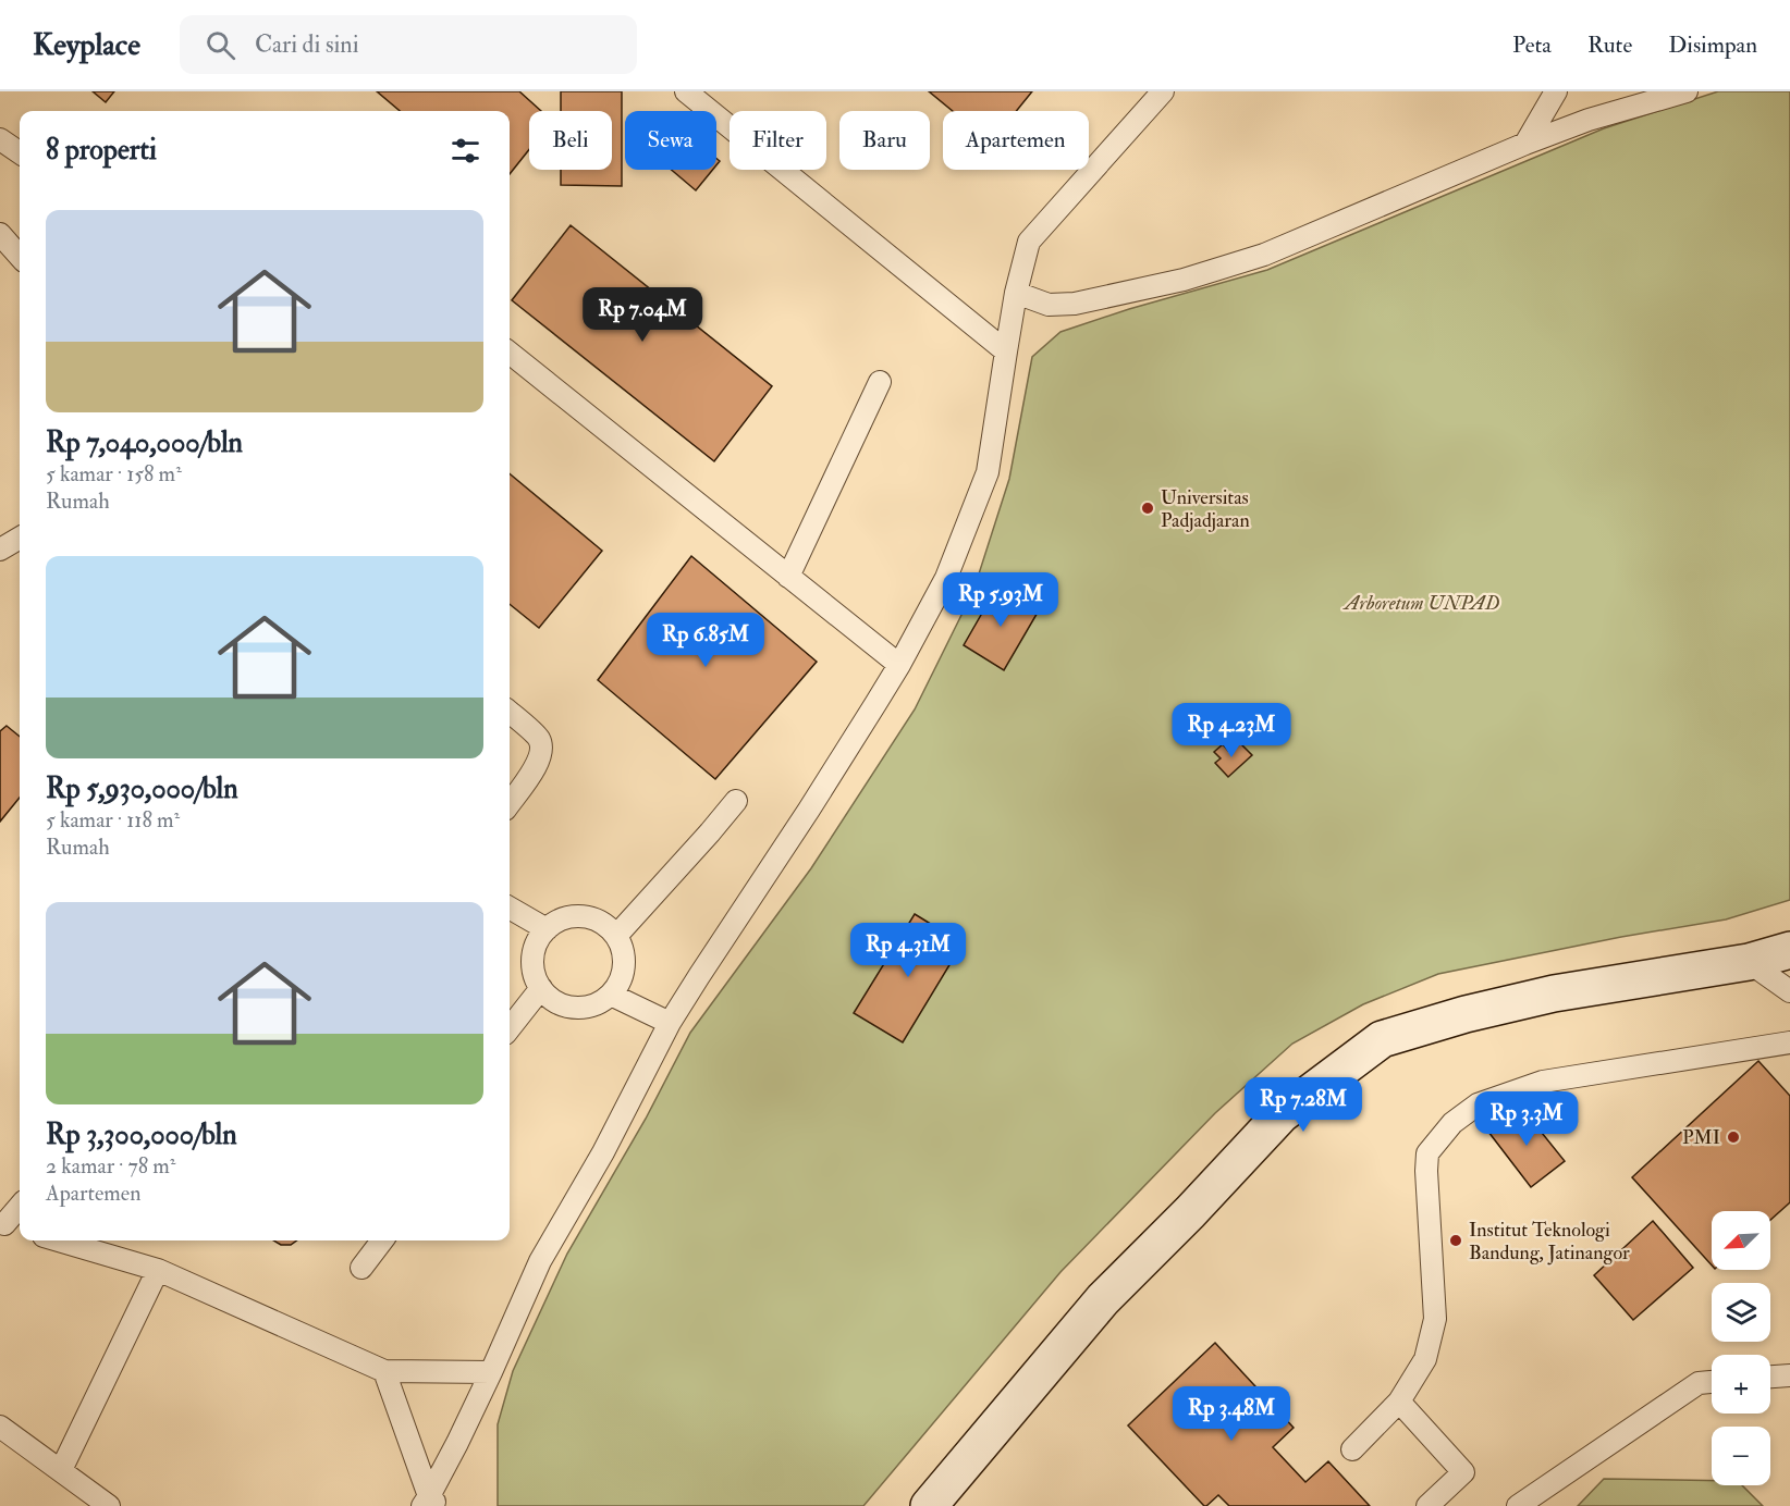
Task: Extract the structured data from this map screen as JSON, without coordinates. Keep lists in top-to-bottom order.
{
  "parks": ["Arboretum UNPAD"],
  "places": ["Universitas Padjadjaran", "PMI", "Institut Teknologi Bandung, Jatinangor"],
  "north": "bottom left",
  "page": {
    "header": "Keyplace",
    "search": "Cari di sini",
    "nav": ["Peta", "Rute", "Disimpan"],
    "chip": [
      "Beli",
      "Sewa",
      "Filter",
      "Baru",
      "Apartemen"
    ],
    "heading": "8 properti",
    "list": [
      {
        "name": "Rp 7,040,000/bln",
        "note": "5 kamar · 158 m² · Rumah"
      },
      {
        "name": "Rp 5,930,000/bln",
        "note": "5 kamar · 118 m² · Rumah"
      },
      {
        "name": "Rp 3,300,000/bln",
        "note": "2 kamar · 78 m² · Apartemen"
      }
    ],
    "price": [
      "Rp 7.04M",
      "Rp 5.93M",
      "Rp 6.85M",
      "Rp 4.23M",
      "Rp 4.31M",
      "Rp 7.28M",
      "Rp 3.3M",
      "Rp 3.48M"
    ],
    "map_buttons": ["+", "−"]
  }
}
